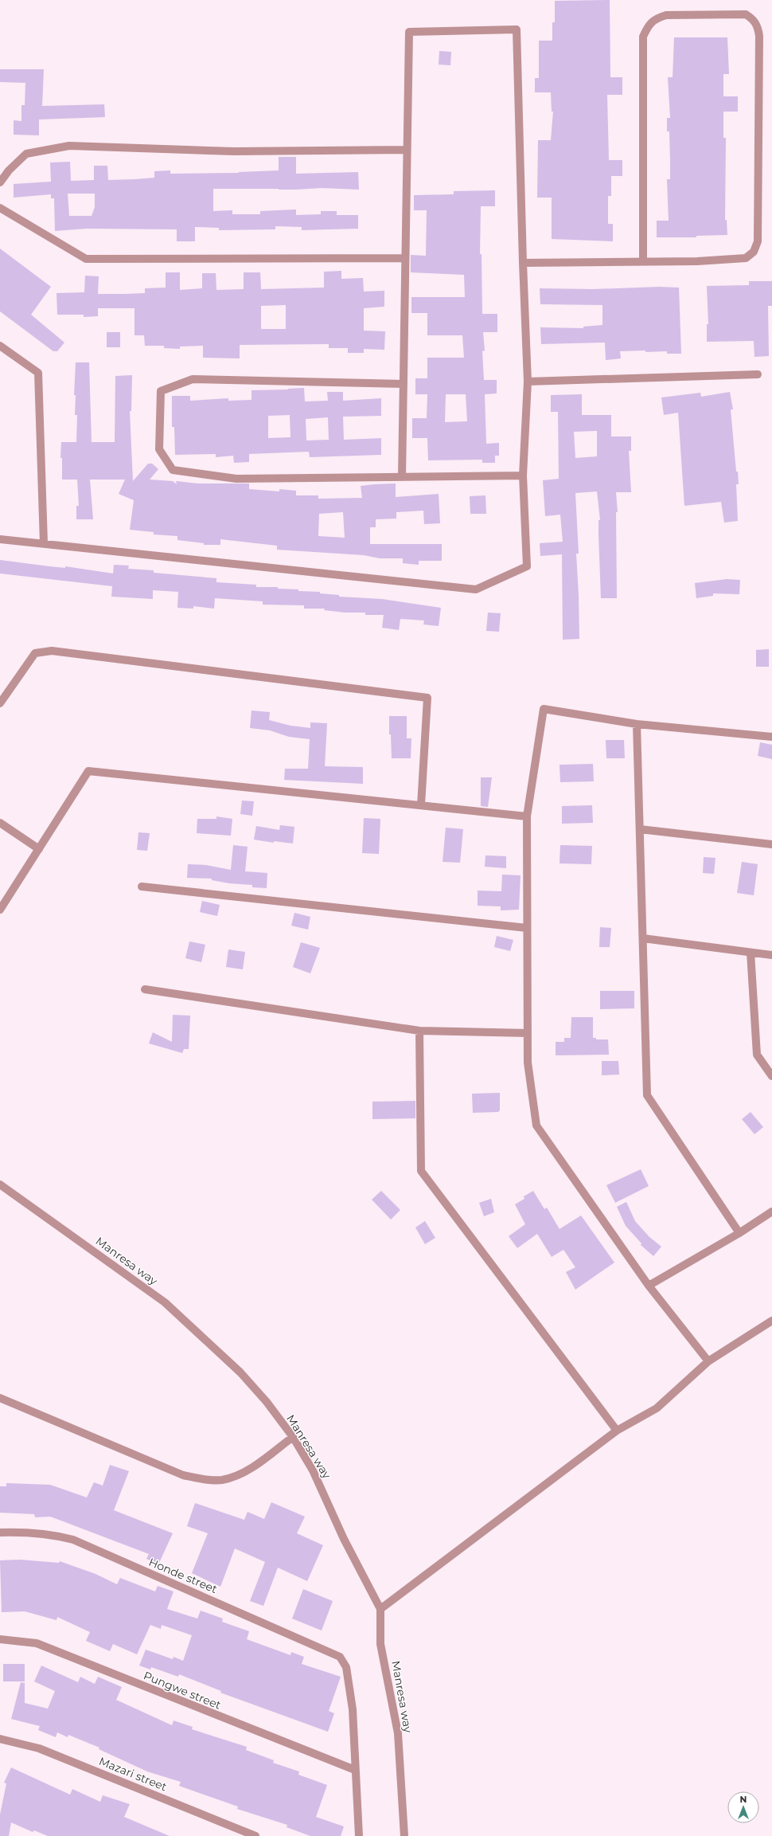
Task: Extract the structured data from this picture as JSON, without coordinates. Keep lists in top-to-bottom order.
{
  "streets": {
    "street": [
      "Manresa way",
      "Honde street",
      "Pungwe street",
      "Mazari street"
    ]
  },
  "crossings": [
    ["Honde street", "Pungwe street"]
  ],
  "north": "top"
}
